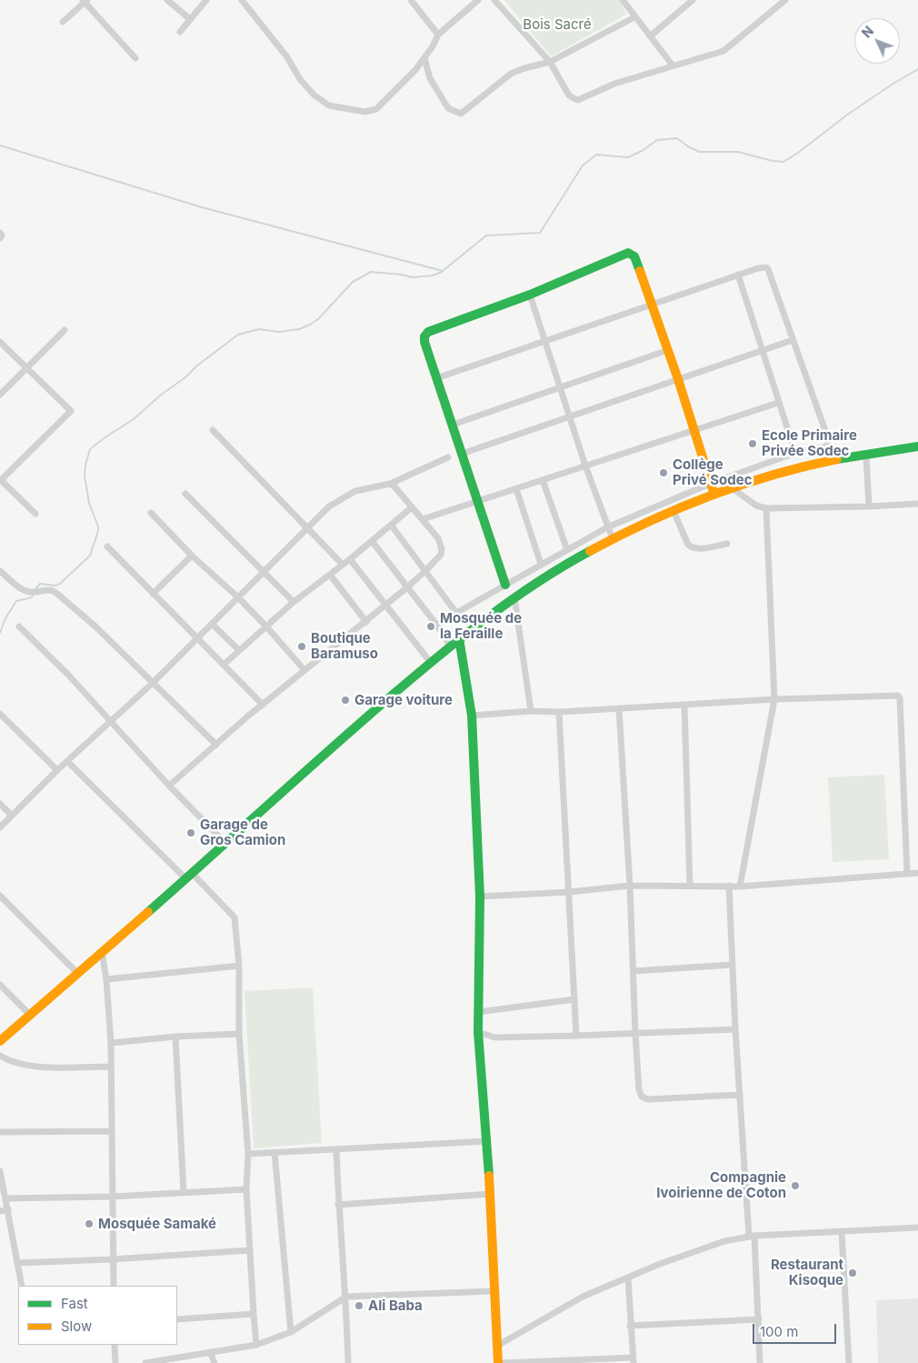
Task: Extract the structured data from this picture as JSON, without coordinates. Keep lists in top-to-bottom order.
{
  "parks": ["Bois Sacré"],
  "places": [
    "Ecole Primaire Privée Sodec",
    "Collège Privé Sodec",
    "Mosquée de la Feraille",
    "Boutique Baramuso",
    "Garage voiture",
    "Garage de Gros Camion",
    "Compagnie Ivoirienne de Coton",
    "Mosquée Samaké",
    "Restaurant Kisoque",
    "Ali Baba"
  ],
  "legend": ["Fast", "Slow"],
  "scale_bar": "100 m",
  "north": "top left"
}
